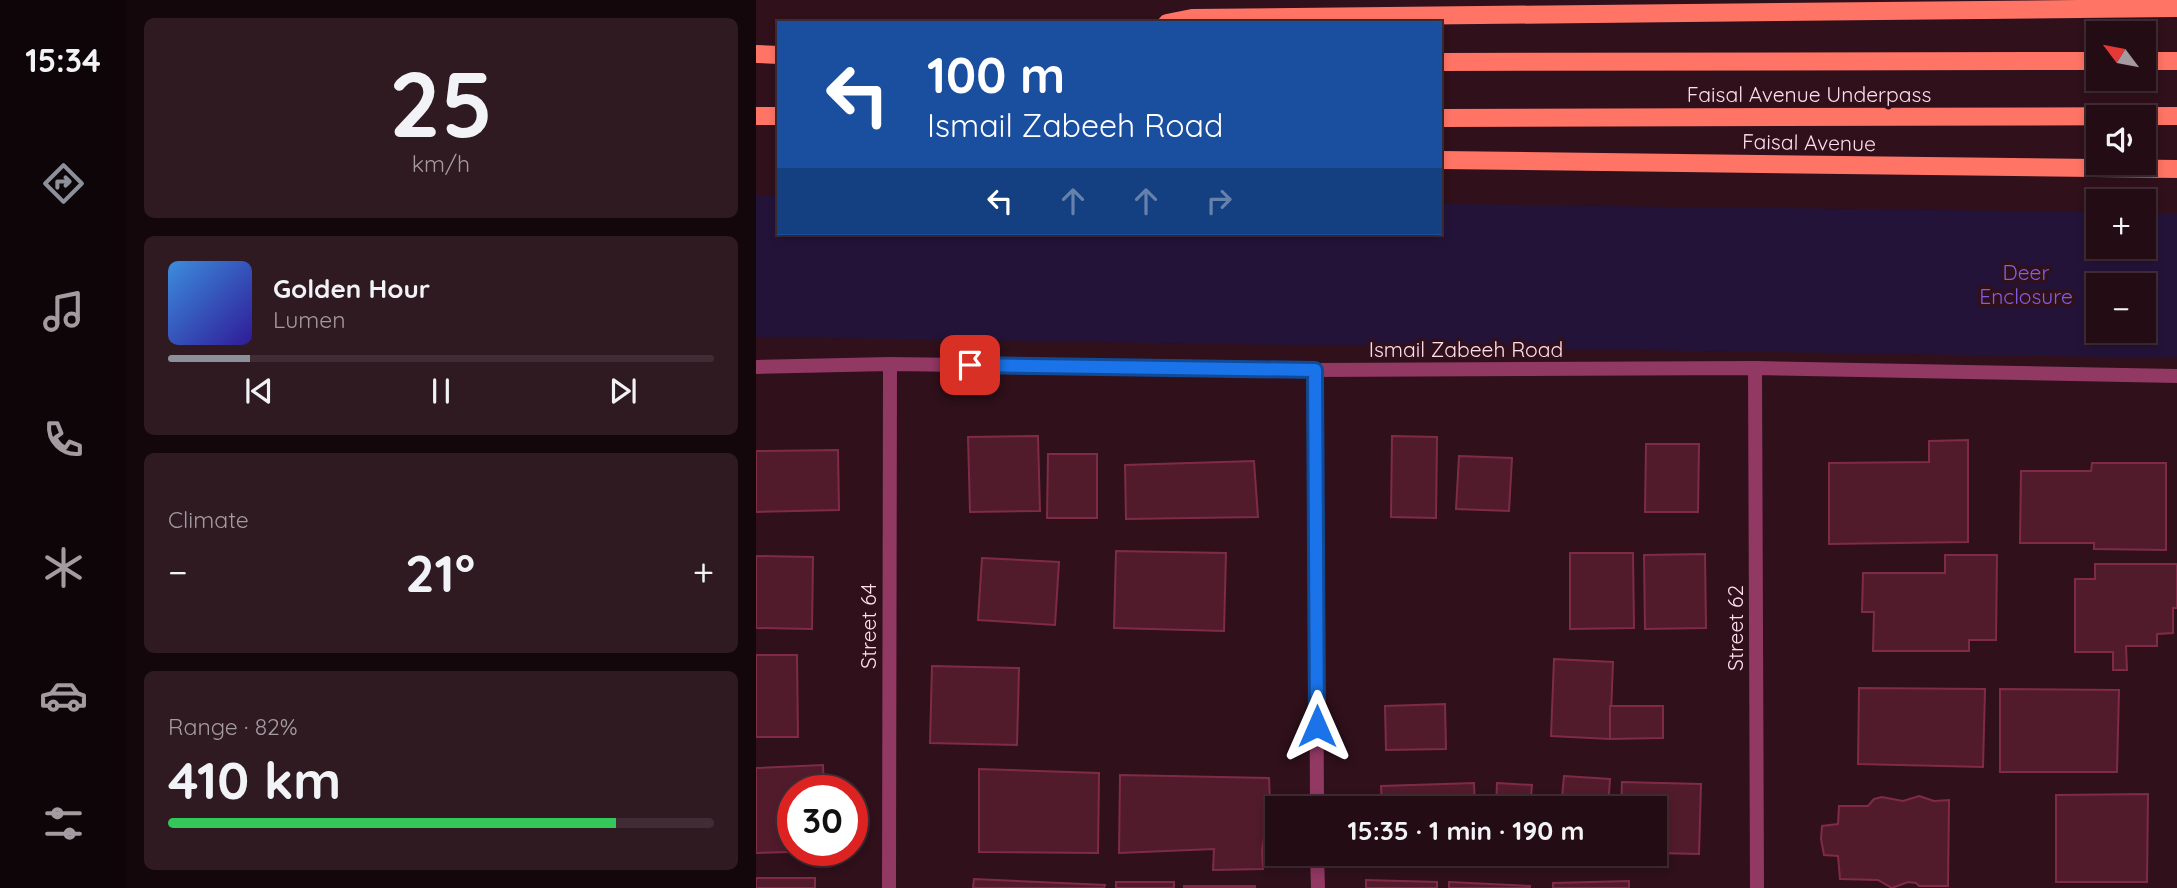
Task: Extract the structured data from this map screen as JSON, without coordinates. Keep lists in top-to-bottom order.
{
  "streets": {
    "main road": ["Faisal Avenue Underpass", "Faisal Avenue"],
    "street": ["Ismail Zabeeh Road", "Street 64", "Street 62"]
  },
  "crossings": [
    ["Ismail Zabeeh Road", "Street 64"],
    ["Ismail Zabeeh Road", "Street 62"]
  ],
  "parks": ["Deer Enclosure"],
  "north": "top left",
  "page": {
    "tabs": "15:34",
    "tile": [
      ["25", "km/h"],
      "Climate",
      ["Range · 82%", "410 km"]
    ],
    "map_buttons": ["+", "−"],
    "turn": ["100 m", "Ismail Zabeeh Road"],
    "song": ["Golden Hour", "Lumen"],
    "heat": ["−", "21°", "+"],
    "limit": "30",
    "trip": "15:35 · 1 min · 190 m"
  }
}
